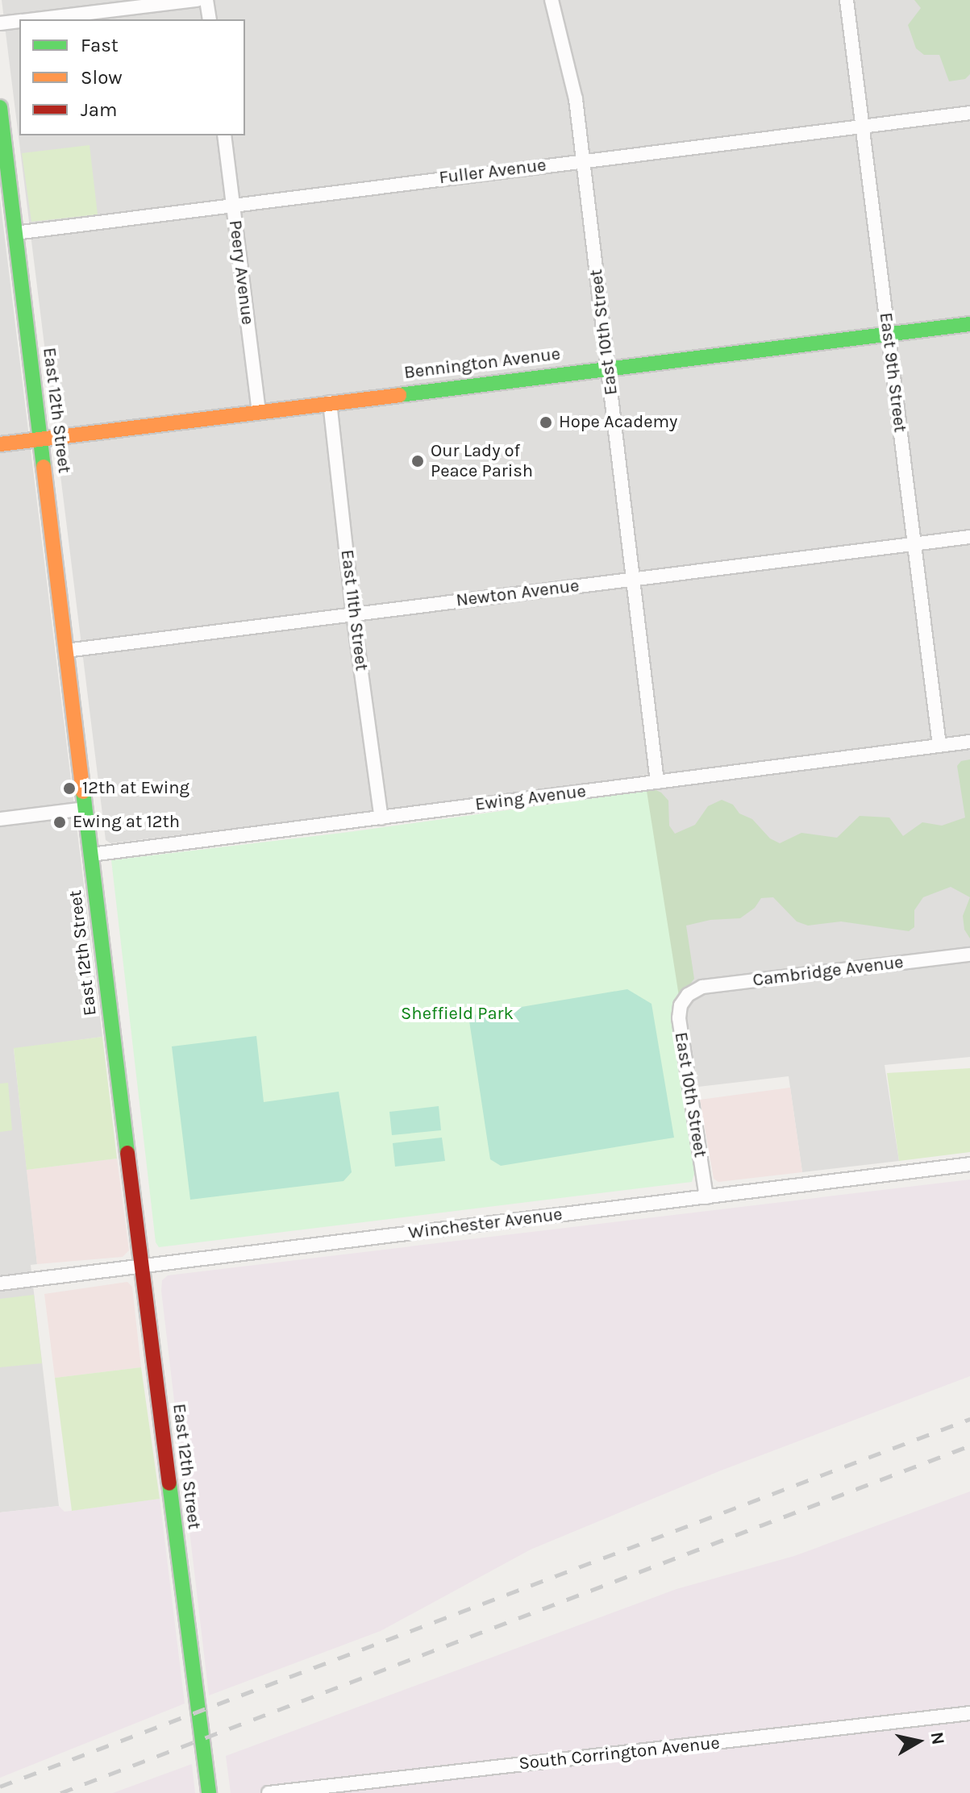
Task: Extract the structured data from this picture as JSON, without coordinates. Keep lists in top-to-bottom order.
{
  "streets": {
    "street": [
      "Fuller Avenue",
      "Peery Avenue",
      "East 10th Street",
      "Bennington Avenue",
      "East 9th Street",
      "East 12th Street",
      "Newton Avenue",
      "East 11th Street",
      "Ewing Avenue",
      "Cambridge Avenue",
      "Winchester Avenue",
      "South Corrington Avenue"
    ]
  },
  "crossings": [
    ["Fuller Avenue", "Peery Avenue"],
    ["Fuller Avenue", "East 10th Street"],
    ["Fuller Avenue", "East 9th Street"],
    ["Fuller Avenue", "East 12th Street"],
    ["Peery Avenue", "Bennington Avenue"],
    ["East 10th Street", "Bennington Avenue"],
    ["East 10th Street", "Newton Avenue"],
    ["East 10th Street", "Ewing Avenue"],
    ["East 10th Street", "Cambridge Avenue"],
    ["East 10th Street", "Winchester Avenue"],
    ["Bennington Avenue", "East 9th Street"],
    ["Bennington Avenue", "East 12th Street"],
    ["Bennington Avenue", "East 11th Street"],
    ["East 9th Street", "Newton Avenue"],
    ["East 9th Street", "Ewing Avenue"],
    ["East 12th Street", "Newton Avenue"],
    ["East 12th Street", "Ewing Avenue"],
    ["East 12th Street", "Winchester Avenue"],
    ["Newton Avenue", "East 11th Street"],
    ["East 11th Street", "Ewing Avenue"]
  ],
  "parks": ["Sheffield Park"],
  "places": [
    "Hope Academy",
    "Our Lady of Peace Parish",
    "12th at Ewing",
    "Ewing at 12th"
  ],
  "legend": ["Fast", "Slow", "Jam"],
  "north": "right"
}
